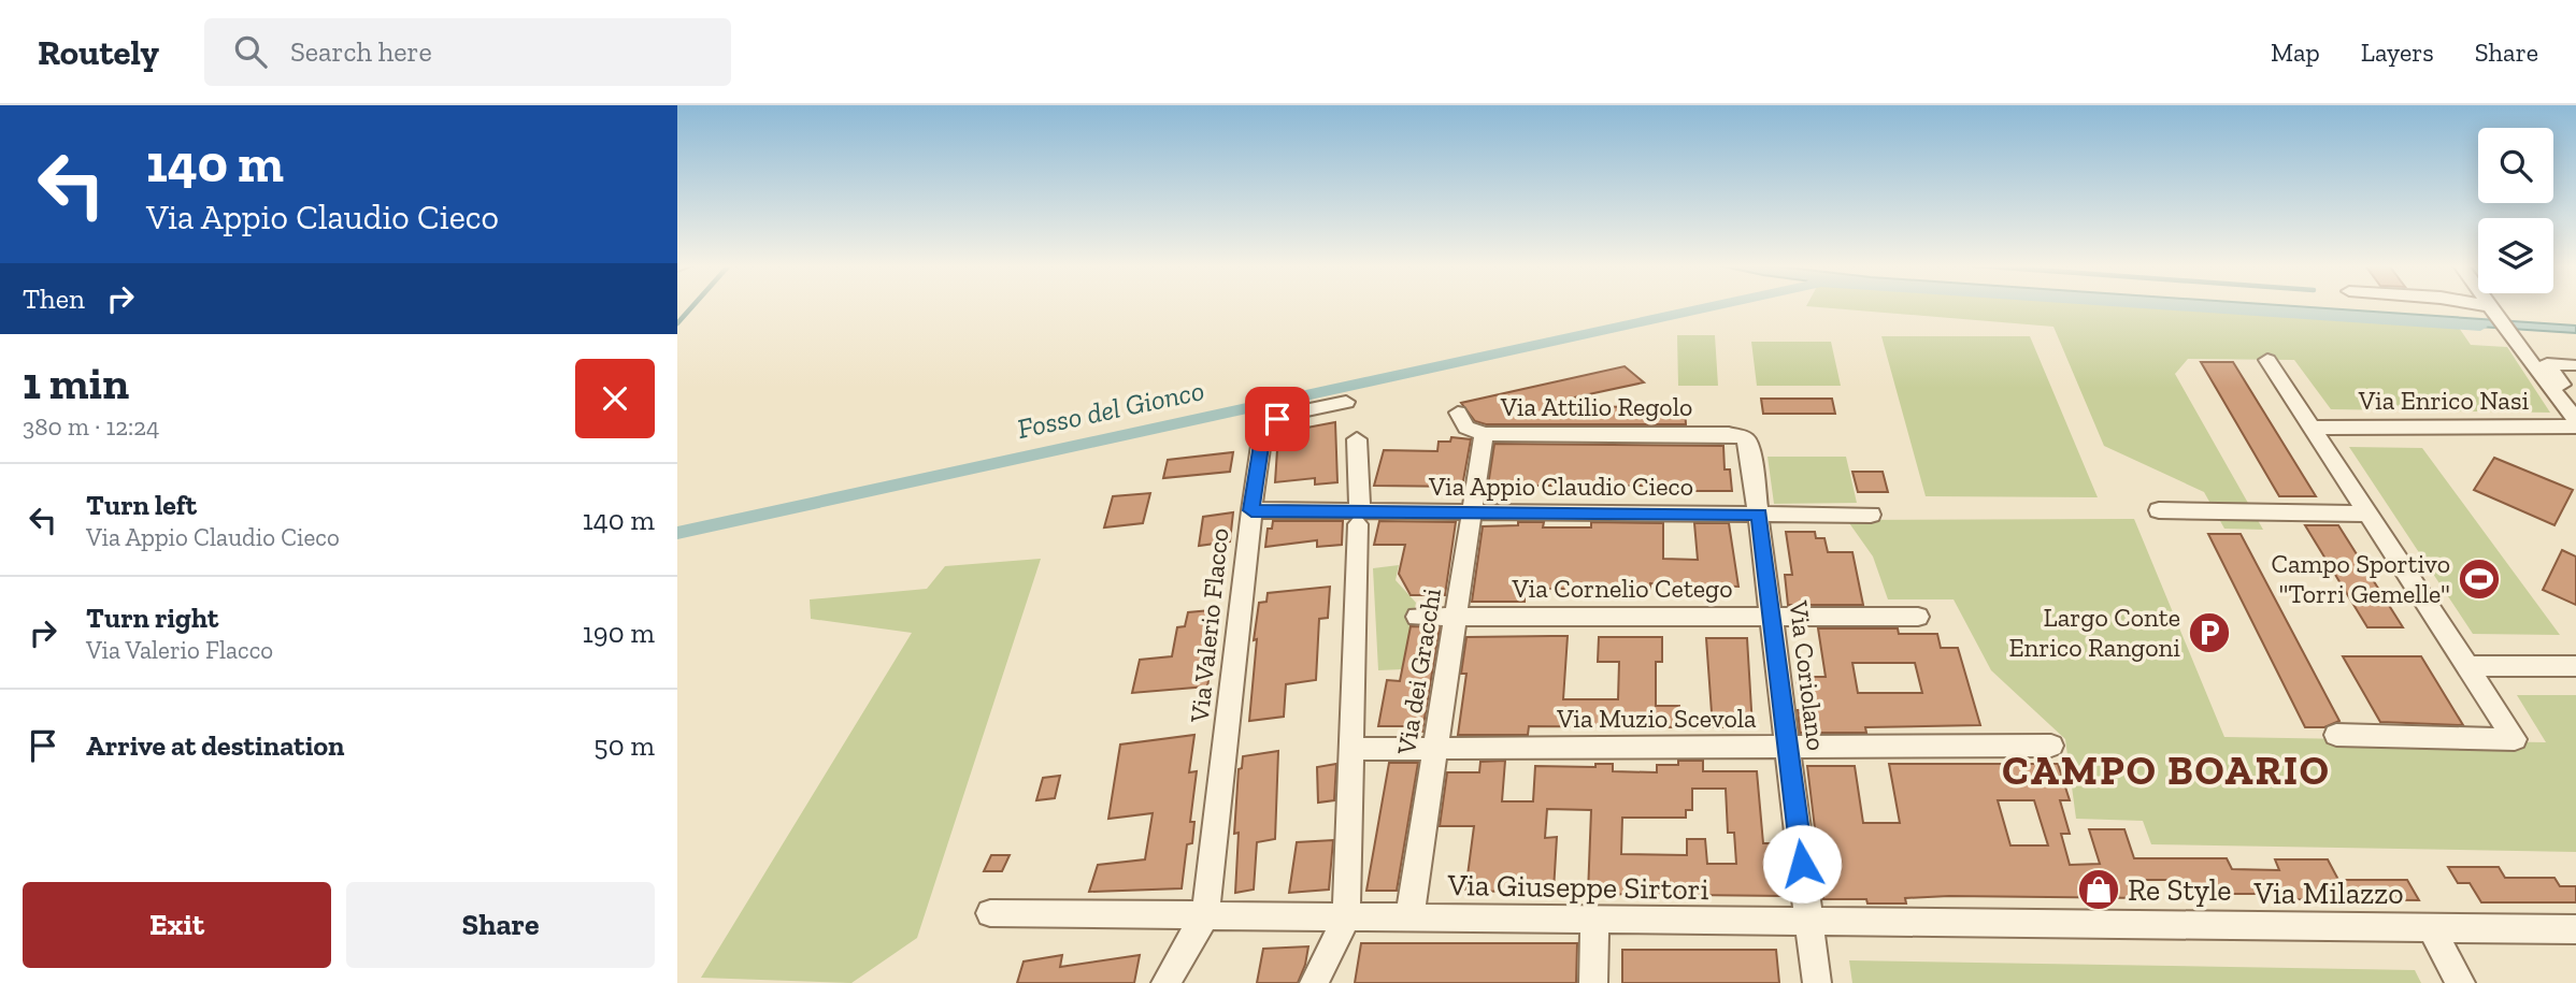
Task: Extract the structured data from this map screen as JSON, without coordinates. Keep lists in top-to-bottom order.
{
  "streets": {
    "street": [
      "Via Enrico Nasi",
      "Via Attilio Regolo",
      "Via Appio Claudio Cieco",
      "Via Cornelio Cetego",
      "Via Valerio Flacco",
      "Via dei Gracchi",
      "Via Coriolano",
      "Via Muzio Scevola",
      "Via Giuseppe Sirtori",
      "Via Milazzo"
    ]
  },
  "crossings": [
    ["Via Attilio Regolo", "Via dei Gracchi"],
    ["Via Attilio Regolo", "Via Coriolano"],
    ["Via Appio Claudio Cieco", "Via Valerio Flacco"],
    ["Via Appio Claudio Cieco", "Via dei Gracchi"],
    ["Via Appio Claudio Cieco", "Via Coriolano"],
    ["Via Cornelio Cetego", "Via dei Gracchi"],
    ["Via Cornelio Cetego", "Via Coriolano"],
    ["Via Valerio Flacco", "Via Giuseppe Sirtori"],
    ["Via dei Gracchi", "Via Muzio Scevola"],
    ["Via dei Gracchi", "Via Giuseppe Sirtori"],
    ["Via Coriolano", "Via Muzio Scevola"],
    ["Via Coriolano", "Via Giuseppe Sirtori"],
    ["Via Coriolano", "Via Milazzo"],
    ["Via Giuseppe Sirtori", "Via Milazzo"]
  ],
  "districts": ["CAMPO BOARIO"],
  "water": ["Fosso del Gionco"],
  "places": {
    "sports": ["Campo Sportivo \"Torri Gemelle\""],
    "parking": ["Largo Conte Enrico Rangoni"],
    "shop": ["Re Style"]
  },
  "page": {
    "header": "Routely",
    "search": "Search here",
    "nav": ["Map", "Layers", "Share"],
    "turn": ["140 m", "Via Appio Claudio Cieco"],
    "then": "Then",
    "heading": ["1 min", "380 m · 12:24"],
    "list": [
      {
        "name": "Turn left",
        "note": "Via Appio Claudio Cieco",
        "value": "140 m"
      },
      {
        "name": "Turn right",
        "note": "Via Valerio Flacco",
        "value": "190 m"
      },
      {
        "name": "Arrive at destination",
        "value": "50 m"
      }
    ],
    "buttons": ["Exit", "Share"]
  }
}
